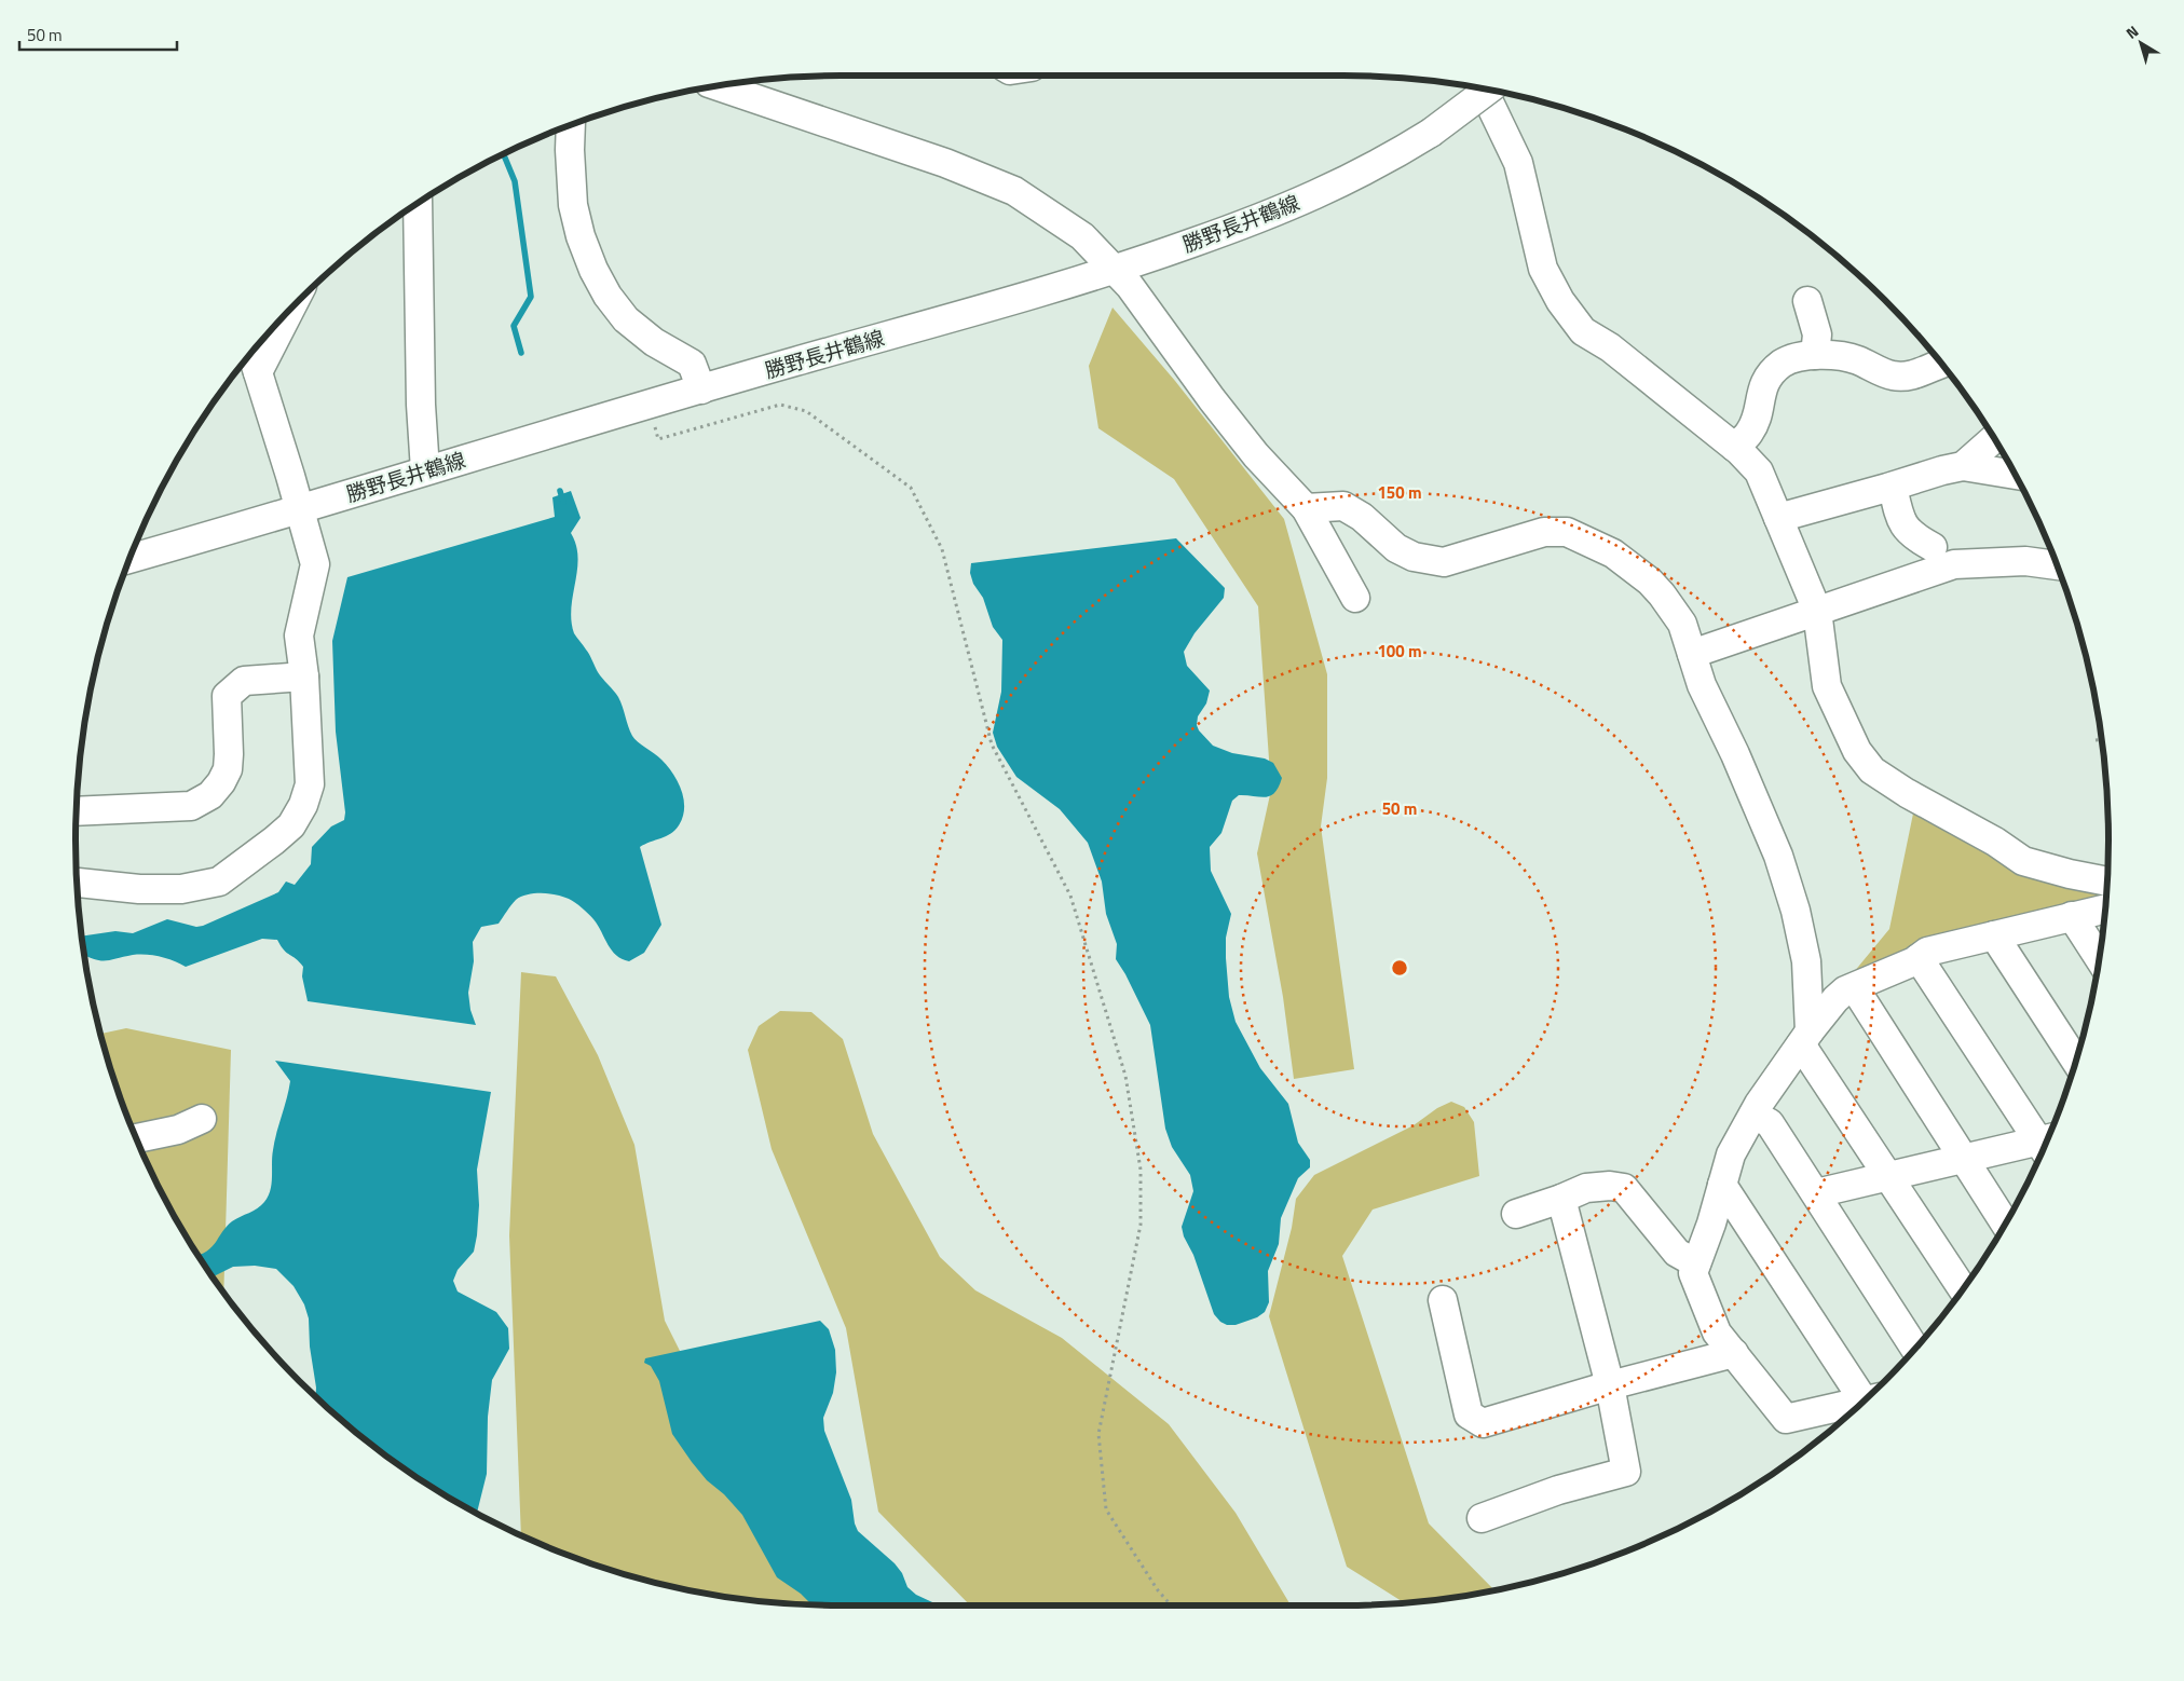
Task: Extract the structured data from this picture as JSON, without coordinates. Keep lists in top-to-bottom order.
{
  "streets": {
    "street": ["勝野長井鶴線"]
  },
  "scale_bar": "50 m",
  "north": "top left",
  "rings": ["150 m", "100 m", "50 m"]
}
